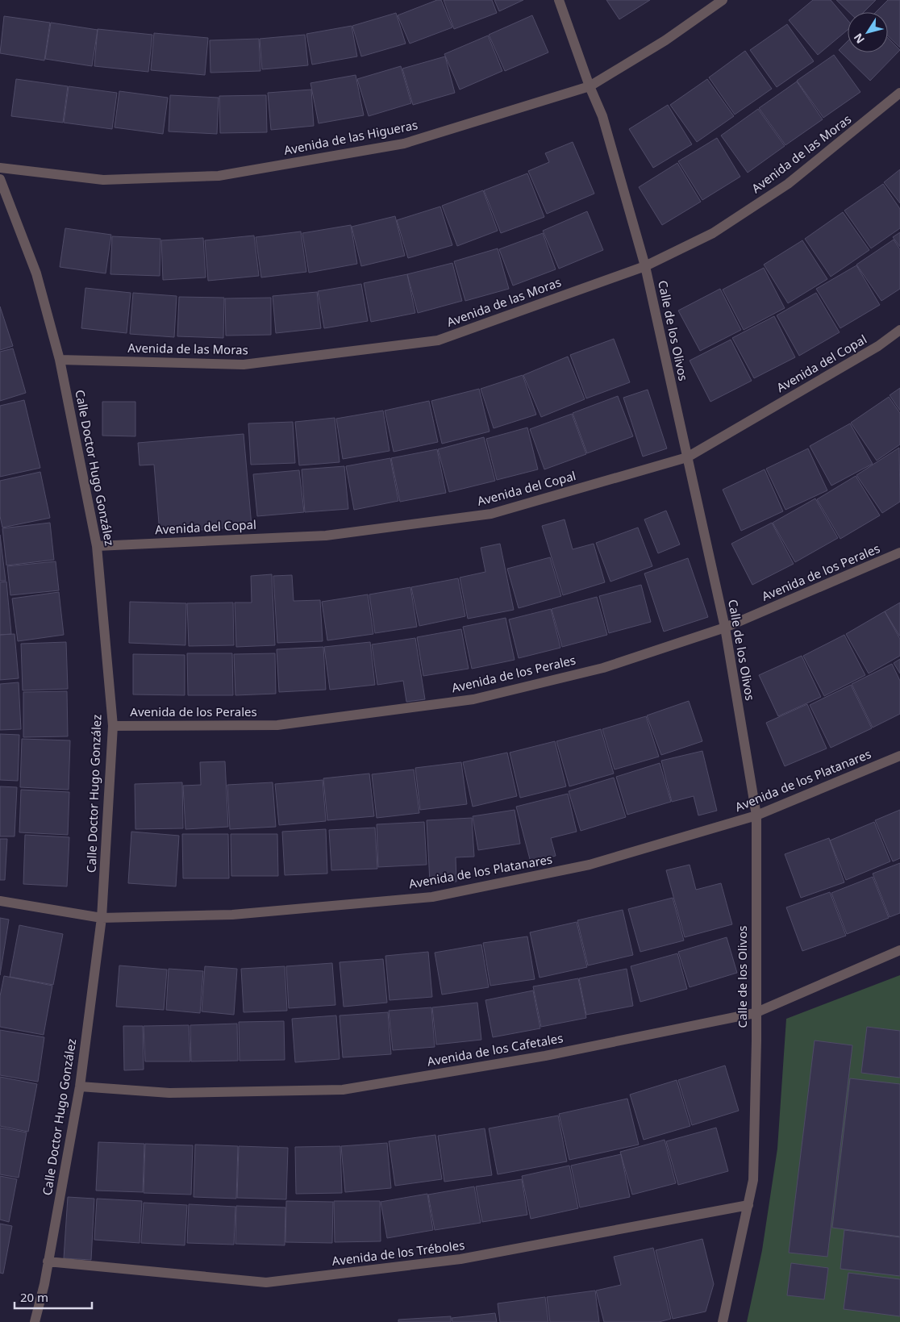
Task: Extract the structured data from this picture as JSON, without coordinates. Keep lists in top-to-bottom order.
{
  "streets": {
    "street": [
      "Avenida de las Higueras",
      "Avenida de las Moras",
      "Calle de los Olivos",
      "Avenida del Copal",
      "Calle Doctor Hugo González",
      "Avenida de los Perales",
      "Avenida de los Platanares",
      "Avenida de los Cafetales",
      "Avenida de los Tréboles"
    ]
  },
  "crossings": [
    ["Avenida de las Higueras", "Calle de los Olivos"],
    ["Avenida de las Moras", "Calle de los Olivos"],
    ["Avenida de las Moras", "Calle Doctor Hugo González"],
    ["Calle de los Olivos", "Avenida del Copal"],
    ["Calle de los Olivos", "Avenida de los Perales"],
    ["Calle de los Olivos", "Avenida de los Platanares"],
    ["Calle de los Olivos", "Avenida de los Cafetales"],
    ["Calle de los Olivos", "Avenida de los Tréboles"],
    ["Avenida del Copal", "Calle Doctor Hugo González"],
    ["Calle Doctor Hugo González", "Avenida de los Perales"],
    ["Calle Doctor Hugo González", "Avenida de los Platanares"],
    ["Calle Doctor Hugo González", "Avenida de los Cafetales"],
    ["Calle Doctor Hugo González", "Avenida de los Tréboles"]
  ],
  "scale_bar": "20 m",
  "north": "bottom left"
}
